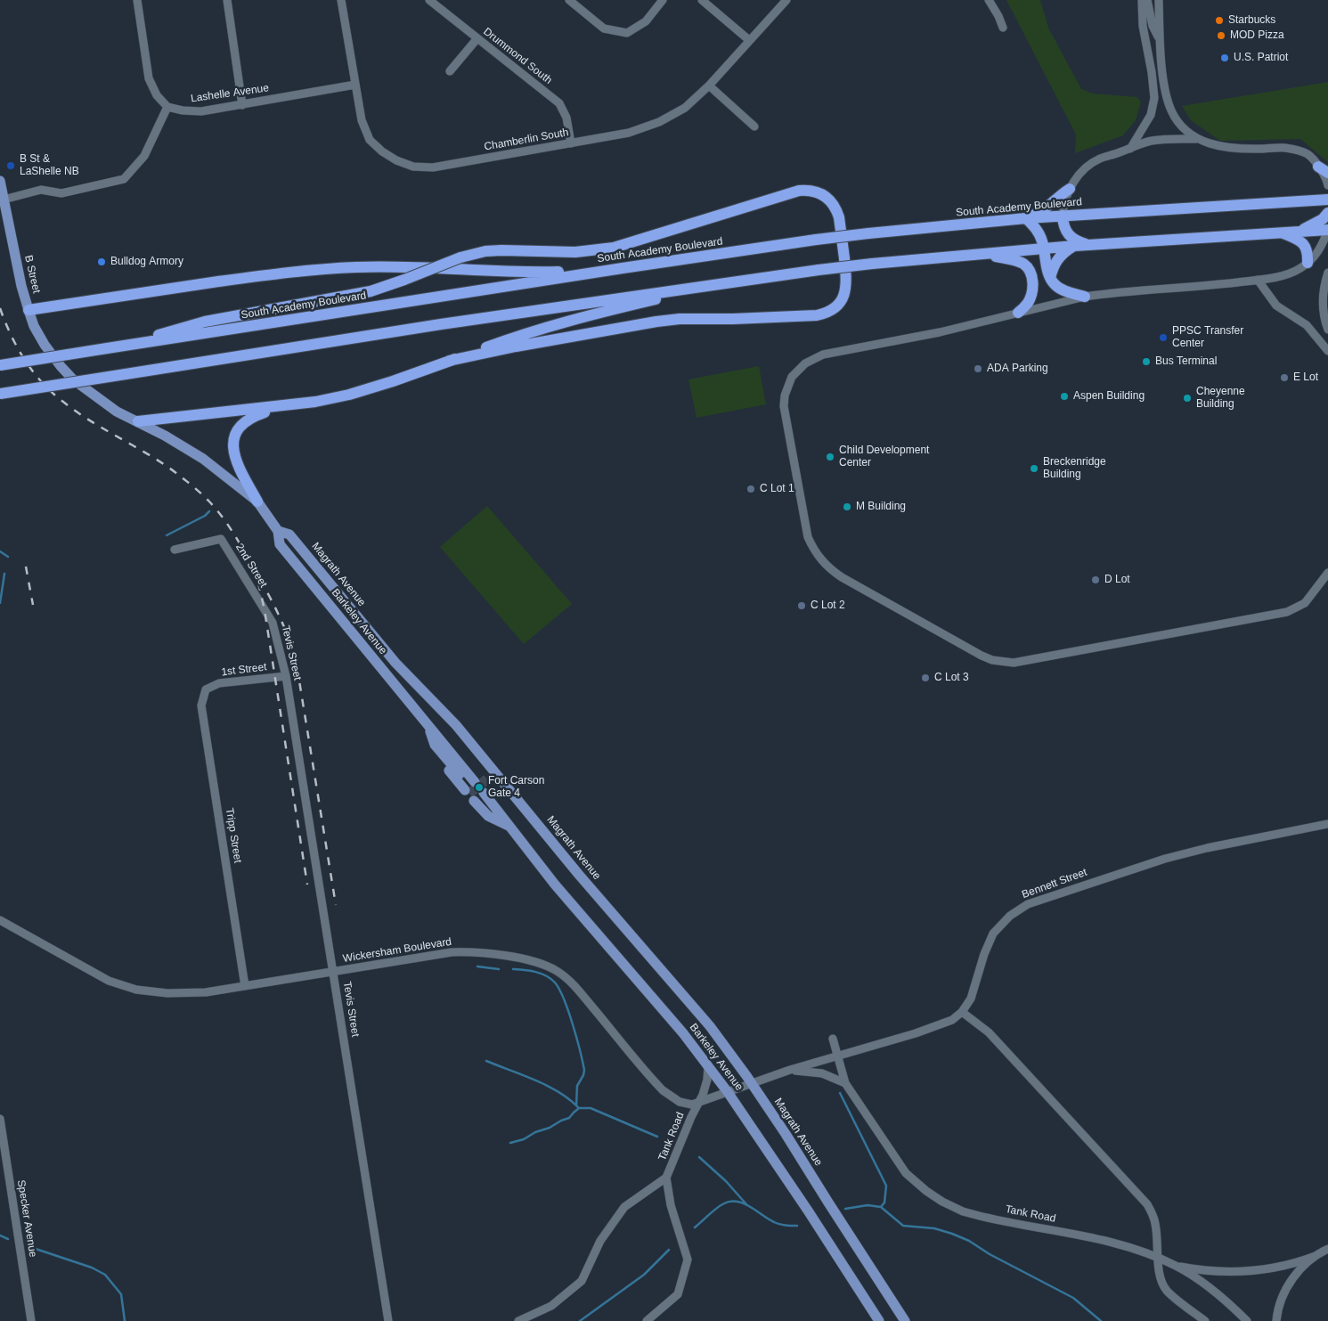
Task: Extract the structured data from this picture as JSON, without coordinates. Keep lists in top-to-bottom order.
{
  "streets": {
    "highway": ["South Academy Boulevard"],
    "main road": ["B Street", "Magrath Avenue", "Barkeley Avenue"],
    "street": [
      "Drummond South",
      "Lashelle Avenue",
      "Chamberlin South",
      "2nd Street",
      "Tevis Street",
      "1st Street",
      "Tripp Street",
      "Bennett Street",
      "Wickersham Boulevard",
      "Tank Road",
      "Specker Avenue"
    ]
  },
  "crossings": [
    ["Drummond South", "Chamberlin South"],
    ["Lashelle Avenue", "Chamberlin South"],
    ["B Street", "Magrath Avenue"],
    ["2nd Street", "Tevis Street"],
    ["Magrath Avenue", "Barkeley Avenue"],
    ["Magrath Avenue", "Bennett Street"],
    ["Barkeley Avenue", "Tank Road"],
    ["Tevis Street", "1st Street"],
    ["Tevis Street", "Wickersham Boulevard"],
    ["1st Street", "Tripp Street"],
    ["Tripp Street", "Wickersham Boulevard"],
    ["Bennett Street", "Tank Road"],
    ["Wickersham Boulevard", "Tank Road"]
  ],
  "places": [
    "Starbucks",
    "MOD Pizza",
    "U.S. Patriot",
    "B St & LaShelle NB",
    "Bulldog Armory",
    "PPSC Transfer Center",
    "Bus Terminal",
    "ADA Parking",
    "E Lot",
    "Aspen Building",
    "Cheyenne Building",
    "Child Development Center",
    "Breckenridge Building",
    "C Lot 1",
    "M Building",
    "D Lot",
    "C Lot 2",
    "C Lot 3",
    "Fort Carson Gate 4"
  ]
}
